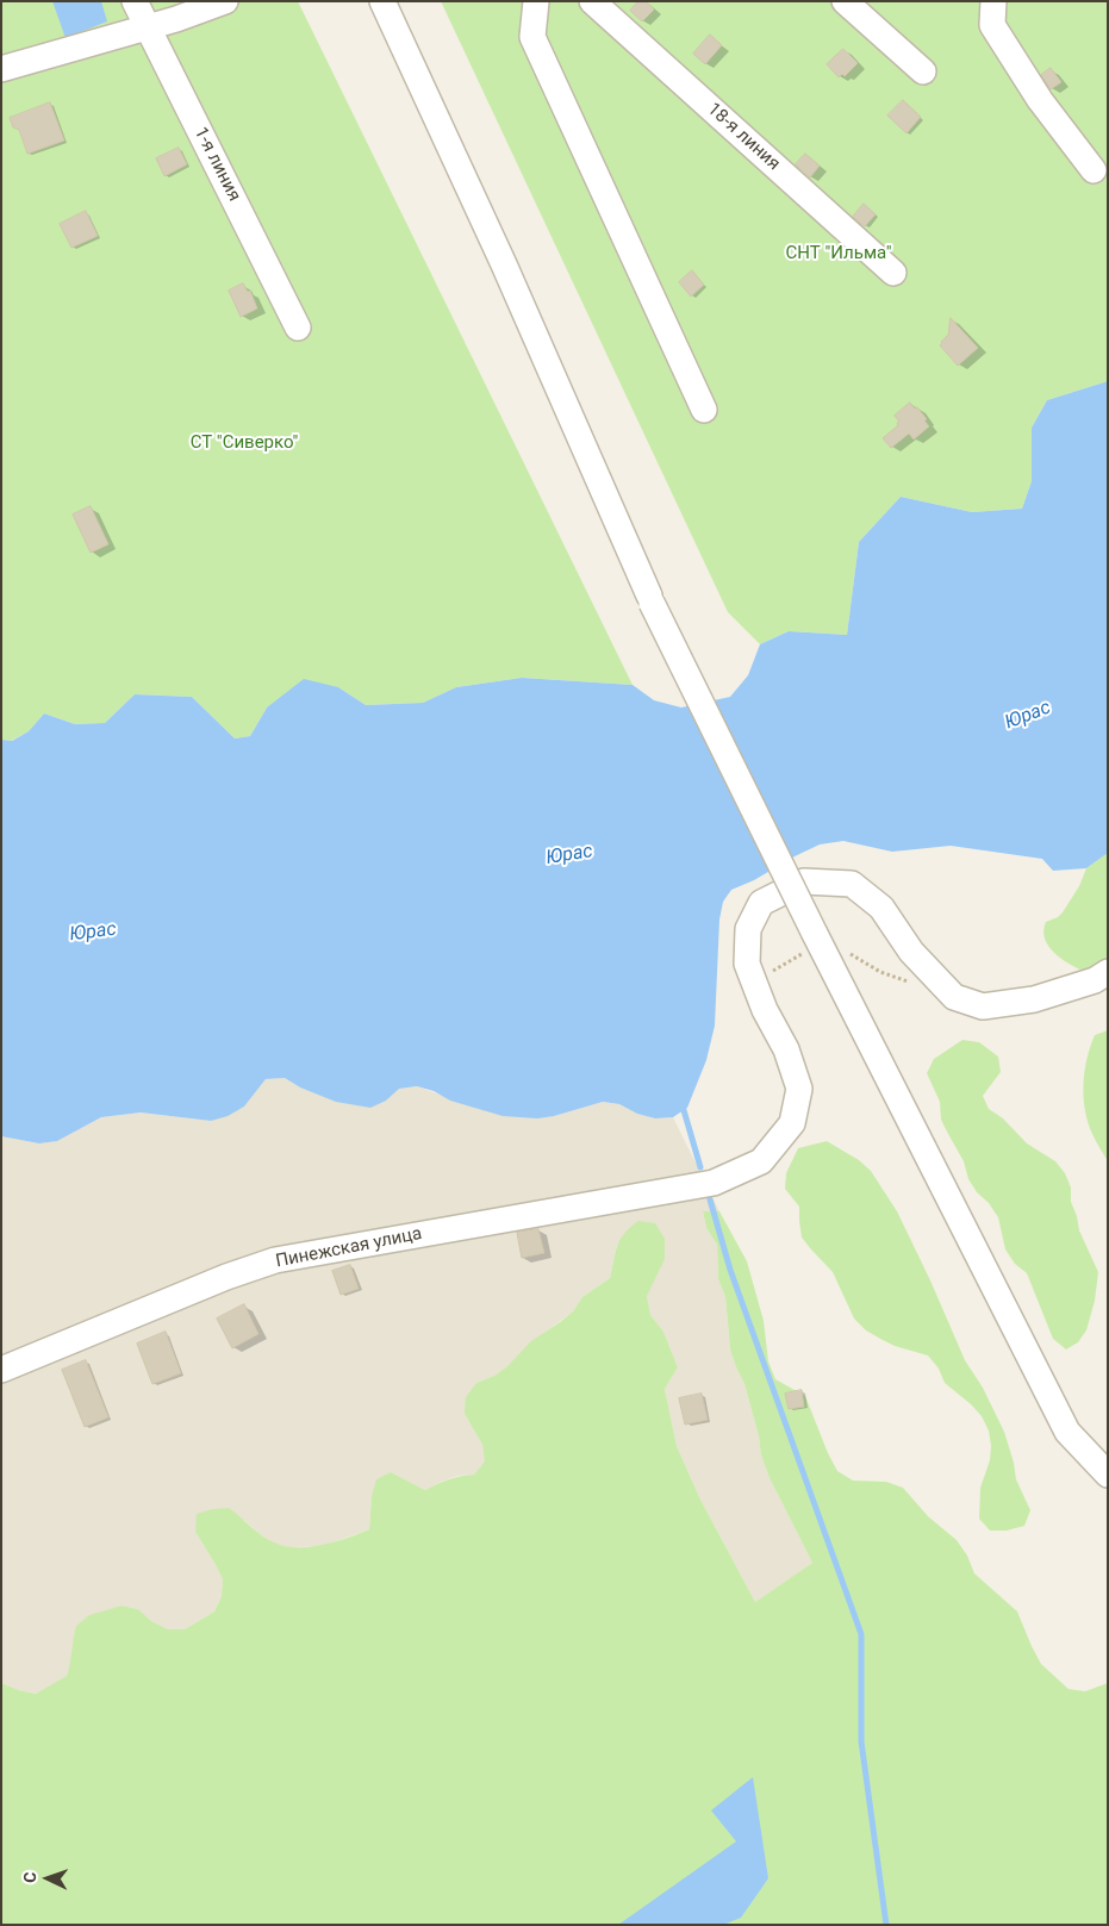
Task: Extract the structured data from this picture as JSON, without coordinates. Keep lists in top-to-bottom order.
{
  "streets": {
    "street": ["18-я линия", "1-я линия", "Пинежская улица"]
  },
  "water": ["Юрас"],
  "parks": ["СНТ \"Ильма\"", "СТ \"Сиверко\""],
  "north": "left"
}
